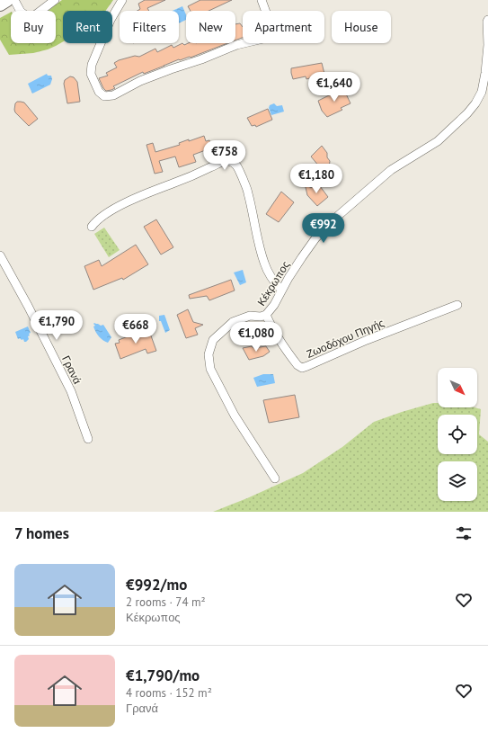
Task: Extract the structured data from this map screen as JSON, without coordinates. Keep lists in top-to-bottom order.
{
  "streets": {
    "street": ["Κέκρωπος", "Ζωοδόχου Πηγής", "Γρανά"]
  },
  "crossings": [
    ["Κέκρωπος", "Ζωοδόχου Πηγής"]
  ],
  "north": "bottom right",
  "page": {
    "chip": [
      "Buy",
      "Rent",
      "Filters",
      "New",
      "Apartment",
      "House"
    ],
    "price": [
      "€1,640",
      "€758",
      "€1,180",
      "€992",
      "€1,790",
      "€668",
      "€1,080"
    ],
    "heading": "7 homes",
    "list": [
      {
        "name": "€992/mo",
        "note": "2 rooms · 74 m² · Κέκρωπος"
      },
      {
        "name": "€1,790/mo",
        "note": "4 rooms · 152 m² · Γρανά"
      }
    ]
  }
}
